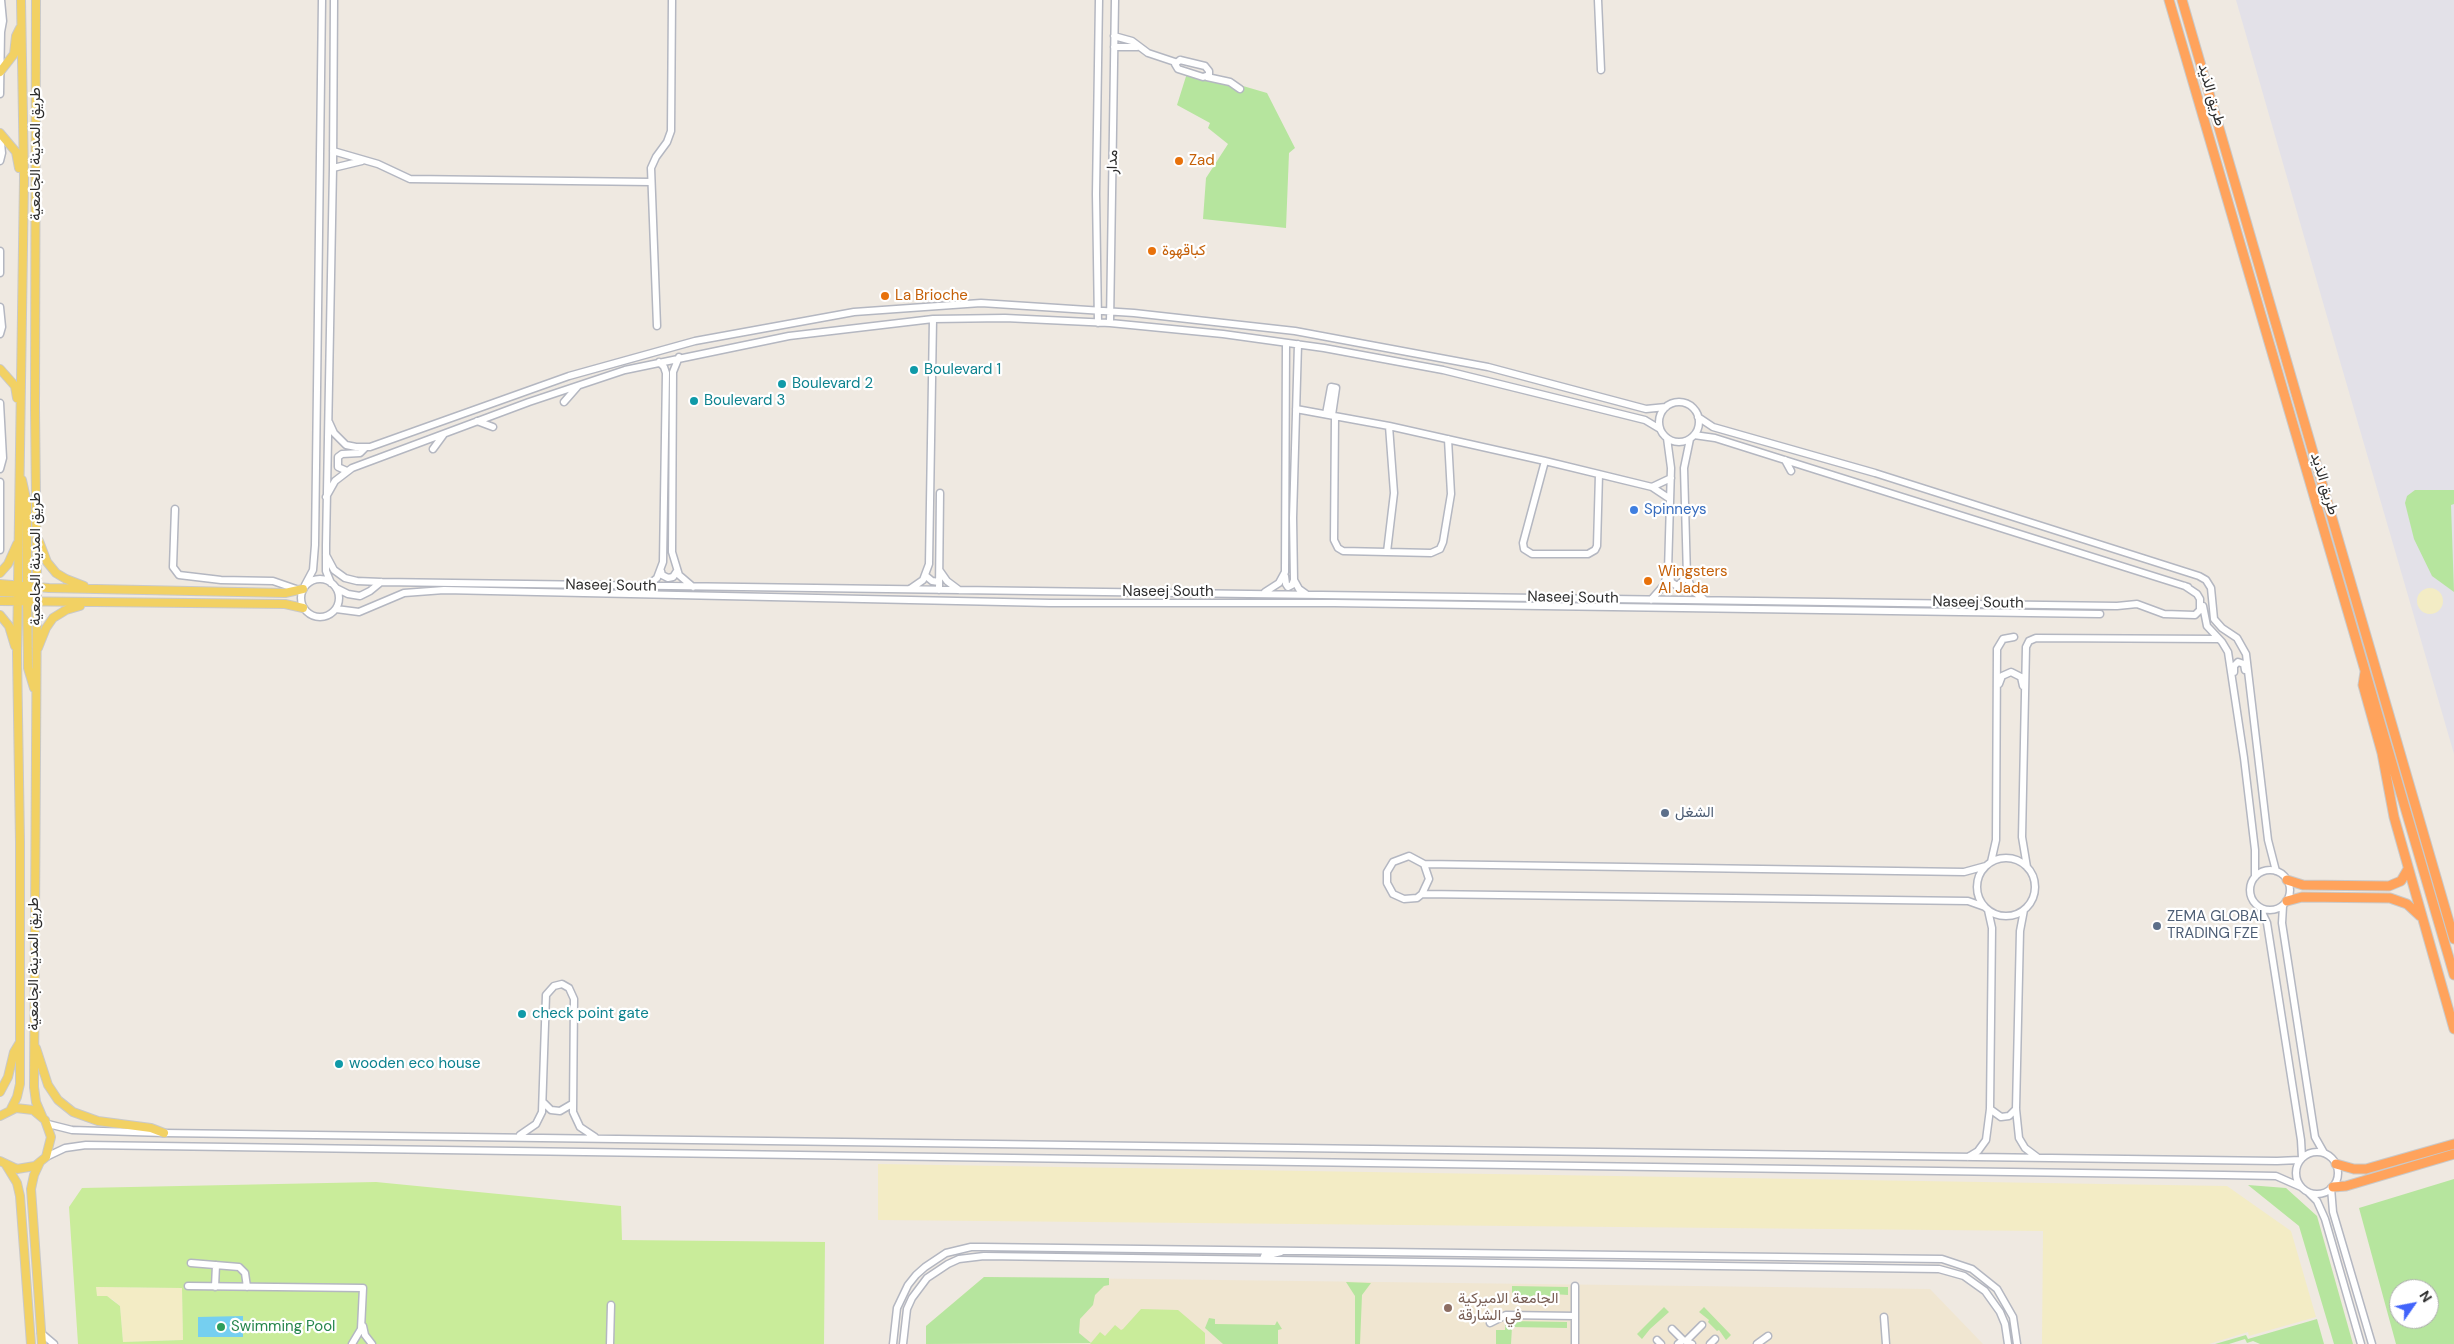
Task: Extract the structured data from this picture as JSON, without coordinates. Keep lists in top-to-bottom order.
{
  "streets": {
    "highway": ["طريق الذيد"],
    "main road": ["طريق المدينة الجامعية"],
    "street": ["مدار", "Naseej South"]
  },
  "places": [
    "Zad",
    "كباقهوة",
    "La Brioche",
    "Boulevard 1",
    "Boulevard 2",
    "Boulevard 3",
    "Spinneys",
    "Wingsters Al Jada",
    "الشغل",
    "ZEMA GLOBAL TRADING FZE",
    "check point gate",
    "wooden eco house",
    "الجامعة الاميركية في الشارقة",
    "Swimming Pool"
  ],
  "north": "top right"
}
